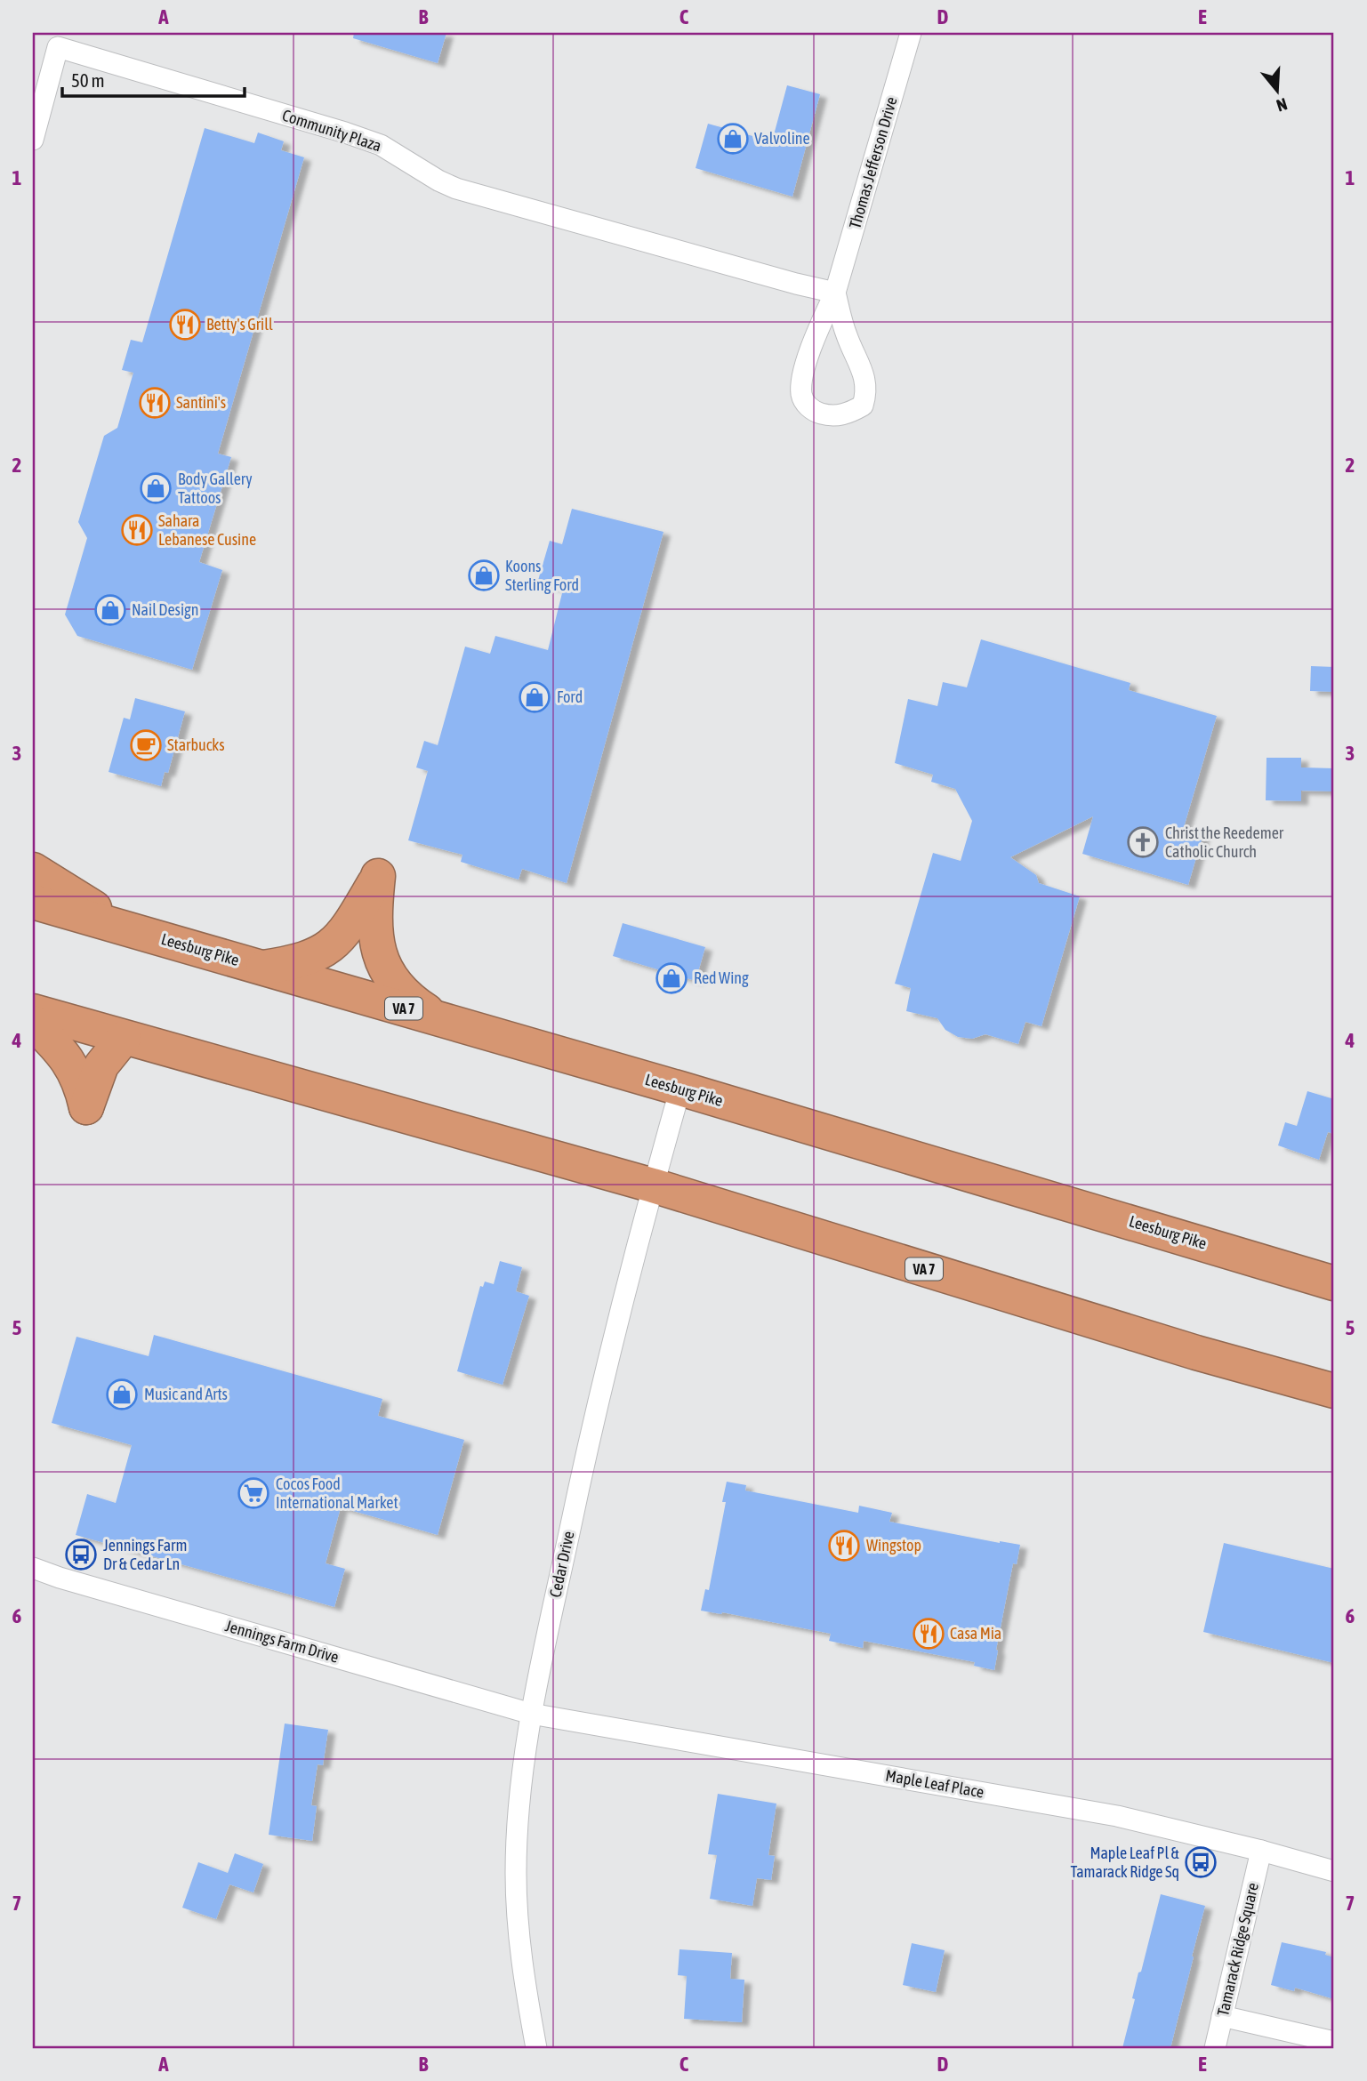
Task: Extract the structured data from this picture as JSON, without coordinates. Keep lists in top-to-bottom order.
{
  "streets": {
    "highway": ["Leesburg Pike", "VA 7"],
    "street": [
      "Community Plaza",
      "Thomas Jefferson Drive",
      "Cedar Drive",
      "Jennings Farm Drive",
      "Maple Leaf Place",
      "Tamarack Ridge Square"
    ]
  },
  "crossings": [
    ["Community Plaza", "Thomas Jefferson Drive"],
    ["Leesburg Pike", "Cedar Drive"],
    ["VA 7", "Cedar Drive"],
    ["Cedar Drive", "Jennings Farm Drive"],
    ["Cedar Drive", "Maple Leaf Place"],
    ["Jennings Farm Drive", "Maple Leaf Place"],
    ["Maple Leaf Place", "Tamarack Ridge Square"]
  ],
  "places": {
    "shop": [
      "Valvoline",
      "Body Gallery Tattoos",
      "Koons Sterling Ford",
      "Nail Design",
      "Ford",
      "Red Wing",
      "Music and Arts"
    ],
    "restaurant": [
      "Betty's Grill",
      "Santini's",
      "Sahara Lebanese Cusine",
      "Wingstop",
      "Casa Mia"
    ],
    "cafe": ["Starbucks"],
    "church": ["Christ the Reedemer Catholic Church"],
    "supermarket": ["Cocos Food International Market"],
    "bus stop": ["Jennings Farm Dr & Cedar Ln", "Maple Leaf Pl & Tamarack Ridge Sq"]
  },
  "scale_bar": "50 m",
  "north": "bottom",
  "grid": {
    "columns": [
      "A",
      "B",
      "C",
      "D",
      "E"
    ],
    "rows": [
      "1",
      "2",
      "3",
      "4",
      "5",
      "6",
      "7"
    ]
  }
}
